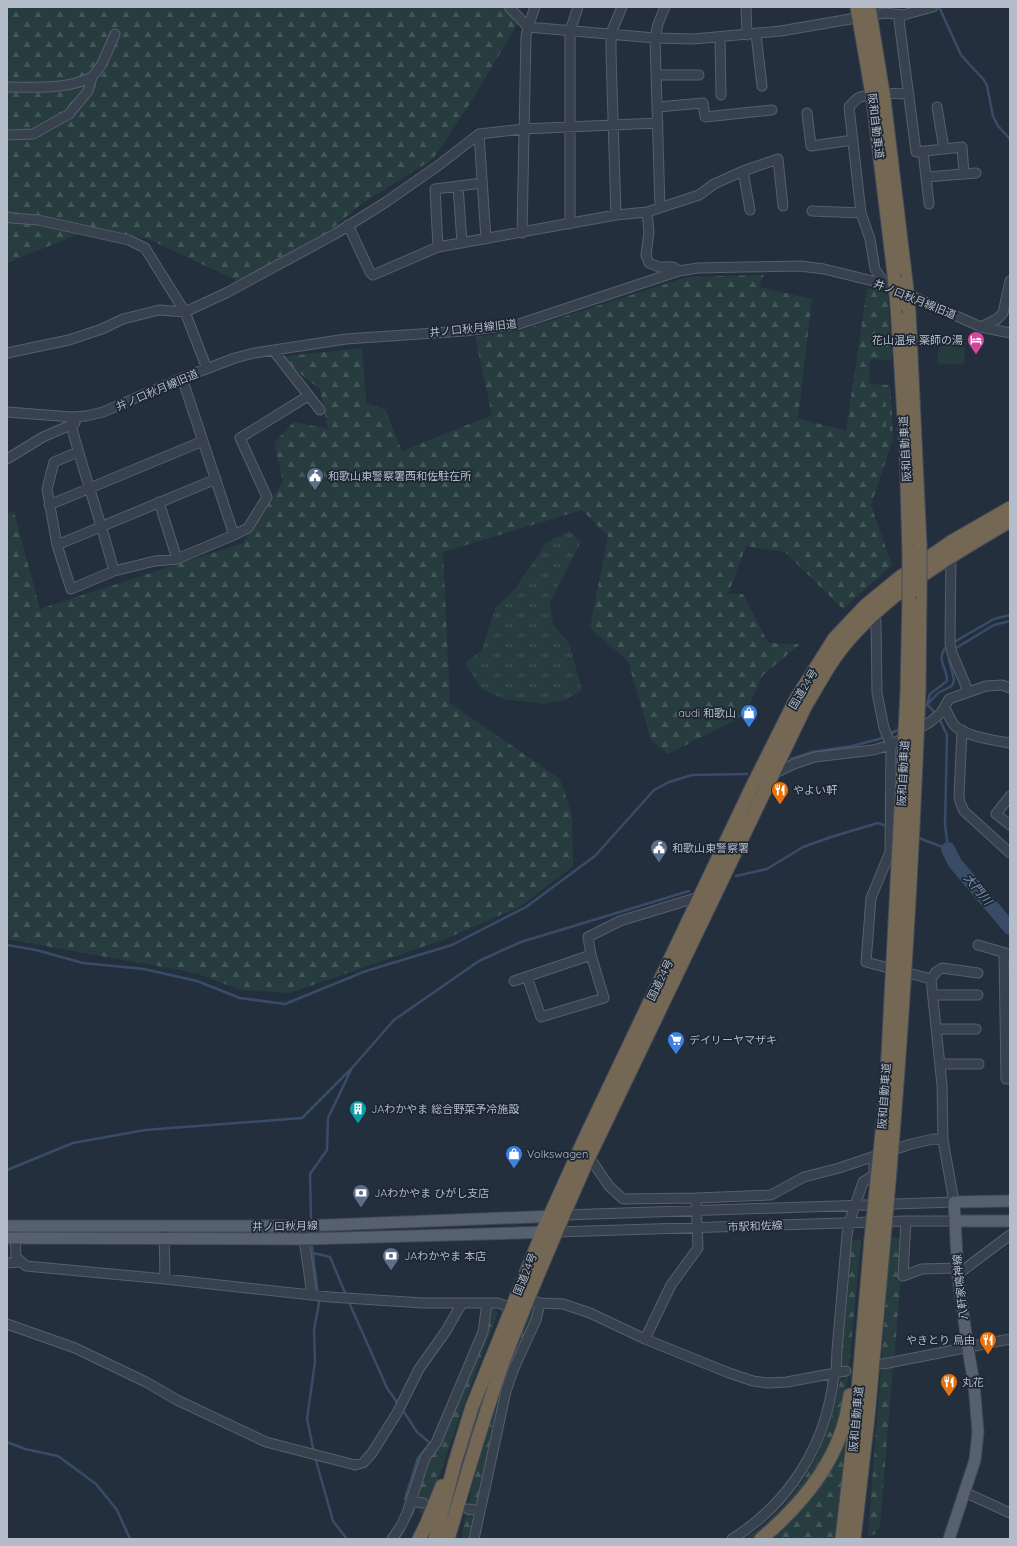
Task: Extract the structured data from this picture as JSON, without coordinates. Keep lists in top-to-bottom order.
{
  "streets": {
    "highway": ["阪和自動車道", "国道24号"],
    "main road": ["井ノ口秋月線", "八軒家鳴神線"],
    "street": ["井ノ口秋月線旧道", "市駅和佐線"]
  },
  "crossings": [
    ["国道24号", "井ノ口秋月線"],
    ["国道24号", "市駅和佐線"],
    ["井ノ口秋月線", "市駅和佐線"],
    ["市駅和佐線", "八軒家鳴神線"]
  ],
  "water": ["大門川"],
  "places": {
    "hotel": ["花山温泉 薬師の湯"],
    "public building": ["和歌山東警察署西和佐駐在所", "和歌山東警察署"],
    "shop": ["audi 和歌山", "Volkswagen"],
    "restaurant": ["やよい軒", "やきとり 鳥由", "丸花"],
    "supermarket": ["デイリーヤマザキ"],
    "building": ["JAわかやま 総合野菜予冷施設"],
    "bank": ["JAわかやま ひがし支店", "JAわかやま 本店"]
  }
}
